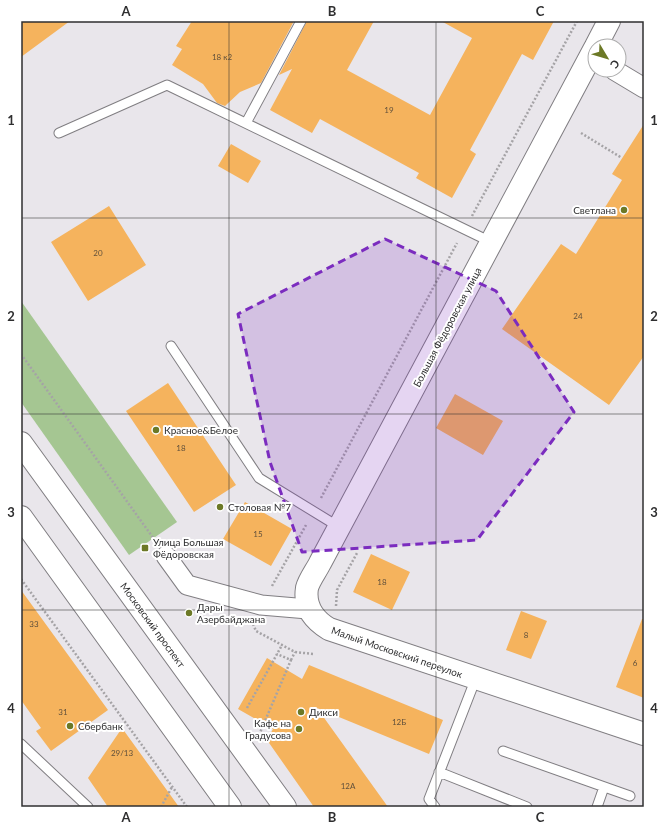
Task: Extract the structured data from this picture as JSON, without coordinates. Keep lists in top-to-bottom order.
{
  "streets": {
    "street": ["Большая Фёдоровская улица", "Московский проспект", "Малый Московский переулок"]
  },
  "crossings": [
    ["Большая Фёдоровская улица", "Малый Московский переулок"]
  ],
  "places": {
    "other": [
      "Светлана",
      "Красное&Белое",
      "Столовая №7",
      "Дары Азербайджана",
      "Дикси",
      "Сбербанк",
      "Кафе на Градусова"
    ],
    "transit": ["Улица Большая Фёдоровская"]
  },
  "house_numbers": [
    "18 к2",
    "19",
    "20",
    "24",
    "18",
    "15",
    "18",
    "33",
    "8",
    "6",
    "31",
    "12Б",
    "29/13",
    "12А"
  ],
  "north": "bottom right",
  "grid": {
    "columns": ["A", "B", "C"],
    "rows": [
      "1",
      "2",
      "3",
      "4"
    ]
  }
}
